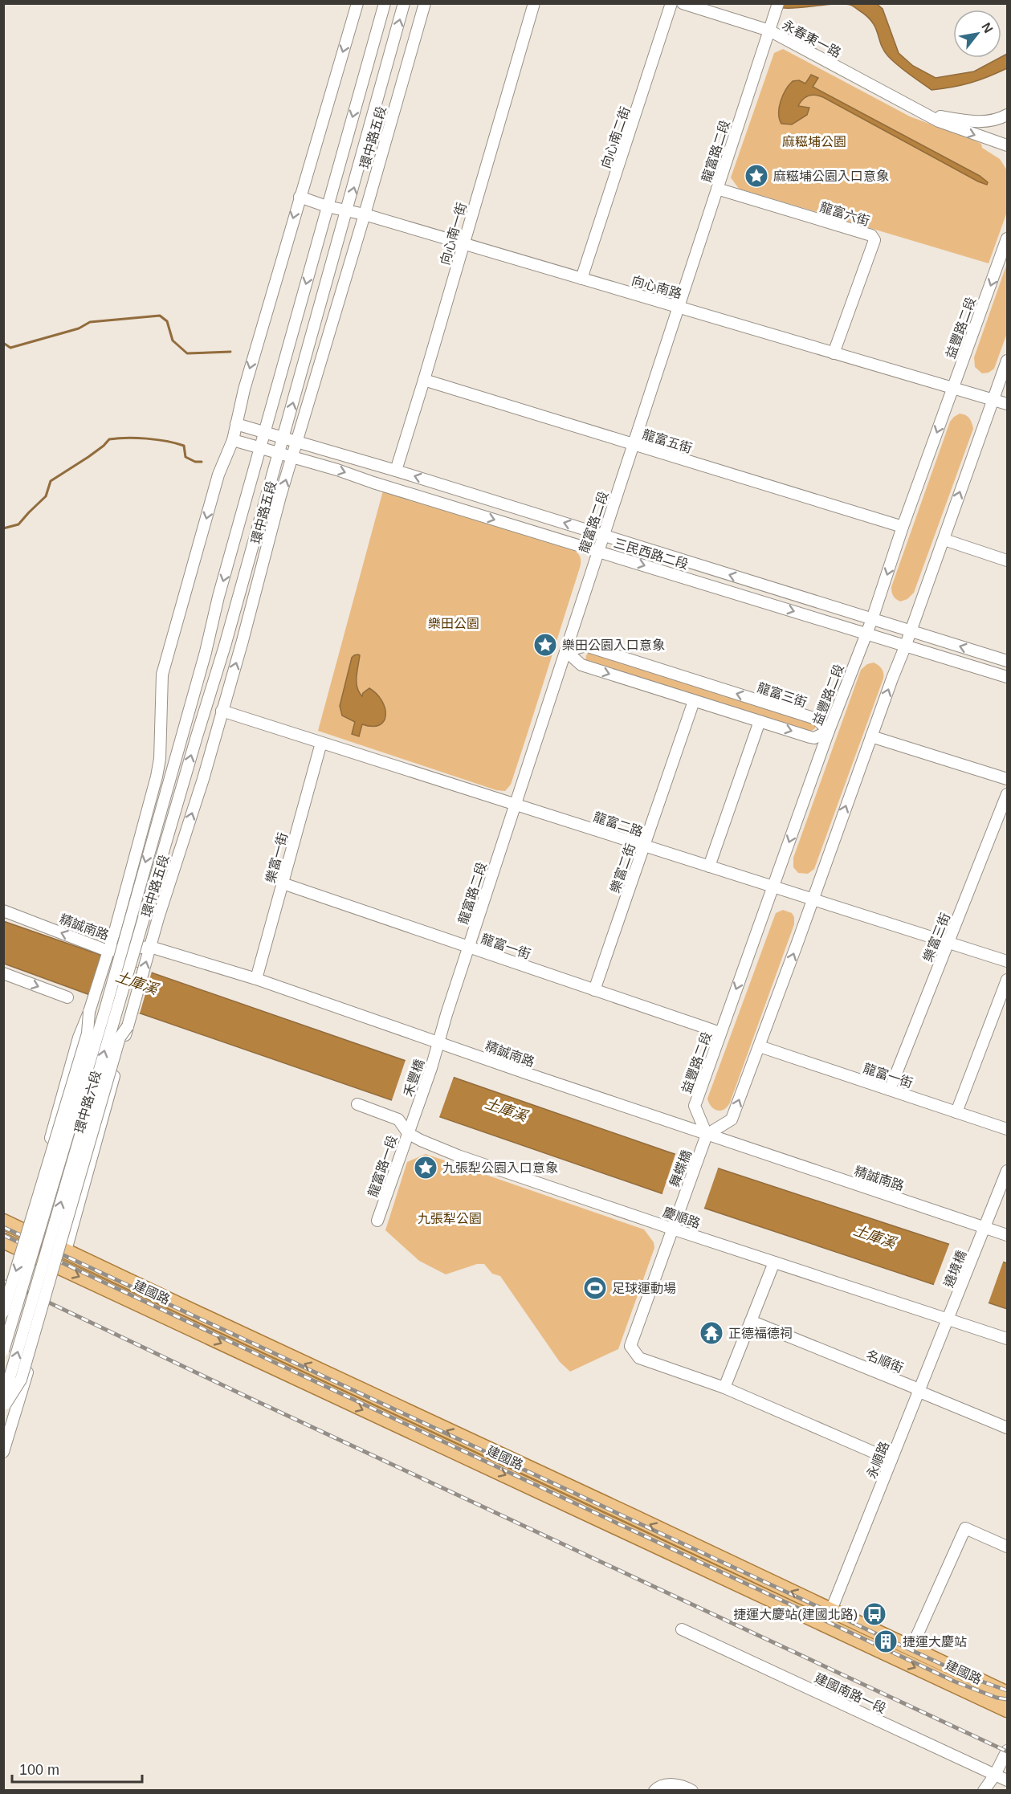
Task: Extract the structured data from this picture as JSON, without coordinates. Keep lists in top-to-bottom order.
{
  "streets": {
    "main road": ["建國路"],
    "street": [
      "永春東一路",
      "環中路五段",
      "向心南二街",
      "龍富路二段",
      "龍富六街",
      "向心南一街",
      "向心南路",
      "益豐路二段",
      "龍富五街",
      "三民西路二段",
      "龍富三街",
      "龍富二路",
      "樂富一街",
      "樂富二街",
      "精誠南路",
      "樂富三街",
      "龍富一街",
      "禾豐橋",
      "環中路六段",
      "龍富路一段",
      "舞蝶橋",
      "慶順路",
      "遶境橋",
      "名順街",
      "永順路",
      "建國南路一段"
    ]
  },
  "crossings": [
    ["永春東一路", "龍富路二段"],
    ["環中路五段", "向心南路"],
    ["環中路五段", "三民西路二段"],
    ["環中路五段", "龍富二路"],
    ["環中路五段", "精誠南路"],
    ["環中路五段", "環中路六段"],
    ["向心南二街", "向心南路"],
    ["龍富路二段", "龍富六街"],
    ["龍富路二段", "向心南路"],
    ["龍富路二段", "龍富五街"],
    ["龍富路二段", "三民西路二段"],
    ["龍富路二段", "龍富三街"],
    ["龍富路二段", "龍富二路"],
    ["龍富路二段", "精誠南路"],
    ["龍富路二段", "龍富一街"],
    ["龍富路二段", "禾豐橋"],
    ["龍富六街", "向心南路"],
    ["向心南一街", "向心南路"],
    ["向心南一街", "龍富五街"],
    ["向心南一街", "三民西路二段"],
    ["向心南路", "益豐路二段"],
    ["益豐路二段", "龍富五街"],
    ["益豐路二段", "三民西路二段"],
    ["益豐路二段", "龍富三街"],
    ["益豐路二段", "龍富二路"],
    ["益豐路二段", "精誠南路"],
    ["益豐路二段", "龍富一街"],
    ["益豐路二段", "舞蝶橋"],
    ["龍富二路", "樂富一街"],
    ["龍富二路", "樂富二街"],
    ["龍富二路", "樂富三街"],
    ["樂富一街", "精誠南路"],
    ["樂富一街", "龍富一街"],
    ["樂富二街", "龍富一街"],
    ["精誠南路", "禾豐橋"],
    ["精誠南路", "舞蝶橋"],
    ["精誠南路", "遶境橋"],
    ["樂富三街", "龍富一街"],
    ["禾豐橋", "龍富路一段"],
    ["環中路六段", "建國路"],
    ["龍富路一段", "慶順路"],
    ["舞蝶橋", "慶順路"],
    ["慶順路", "遶境橋"],
    ["慶順路", "永順路"],
    ["遶境橋", "永順路"],
    ["建國路", "永順路"],
    ["名順街", "永順路"]
  ],
  "water": ["土庫溪"],
  "parks": ["麻糍埔公園", "樂田公園", "九張犁公園"],
  "places": {
    "place": ["麻糍埔公園入口意象", "樂田公園入口意象", "九張犁公園入口意象"],
    "sports": ["足球運動場"],
    "temple": ["正德福德祠"],
    "bus stop": ["捷運大慶站(建國北路)"],
    "building": ["捷運大慶站"]
  },
  "scale_bar": "100 m",
  "north": "top right"
}
